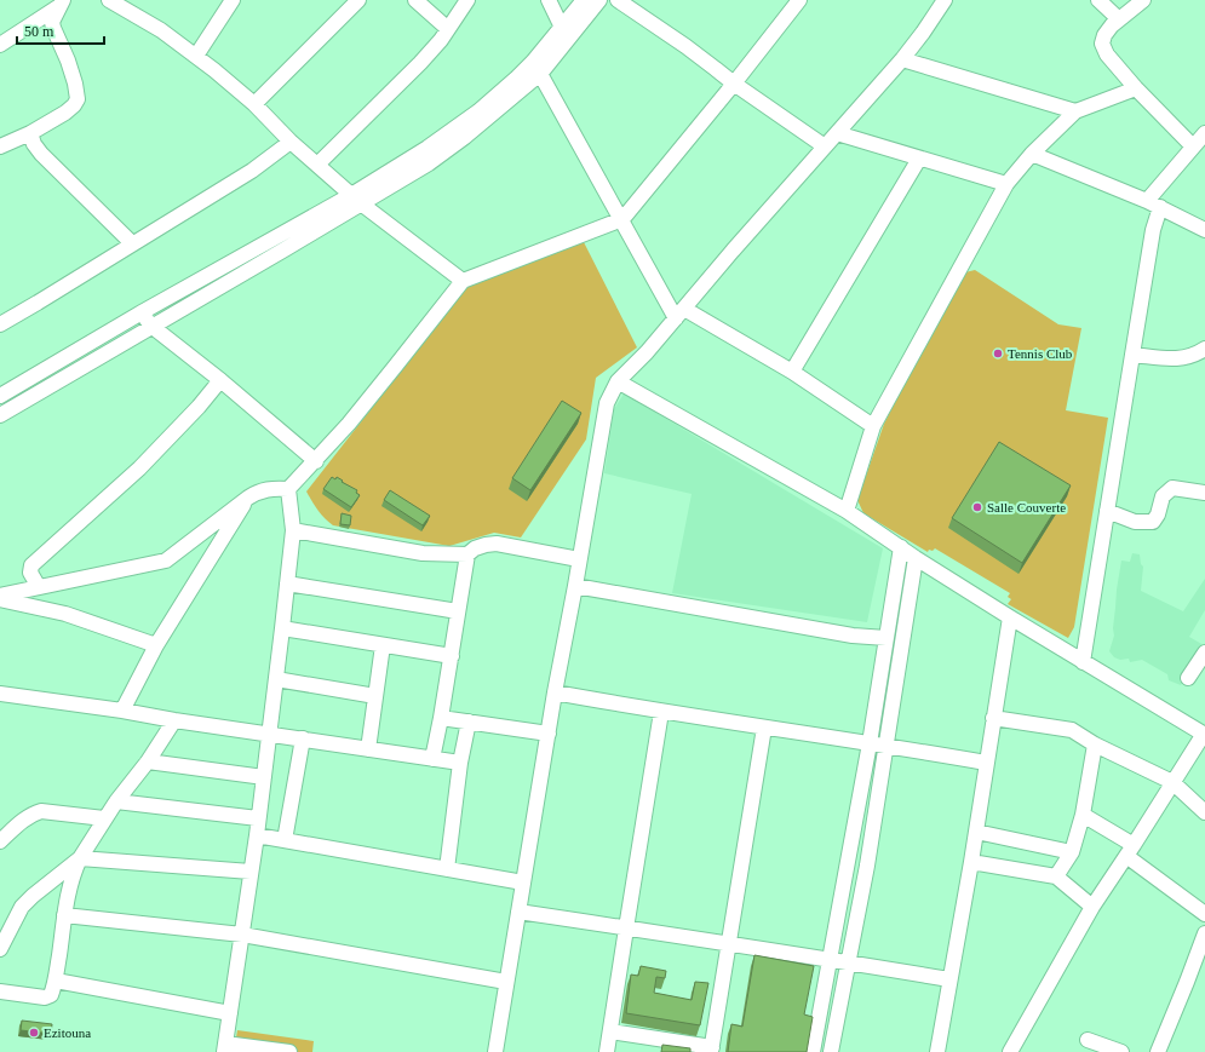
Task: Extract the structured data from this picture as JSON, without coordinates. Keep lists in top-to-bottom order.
{
  "places": ["Tennis Club", "Salle Couverte", "Ezitouna"],
  "scale_bar": "50 m"
}
